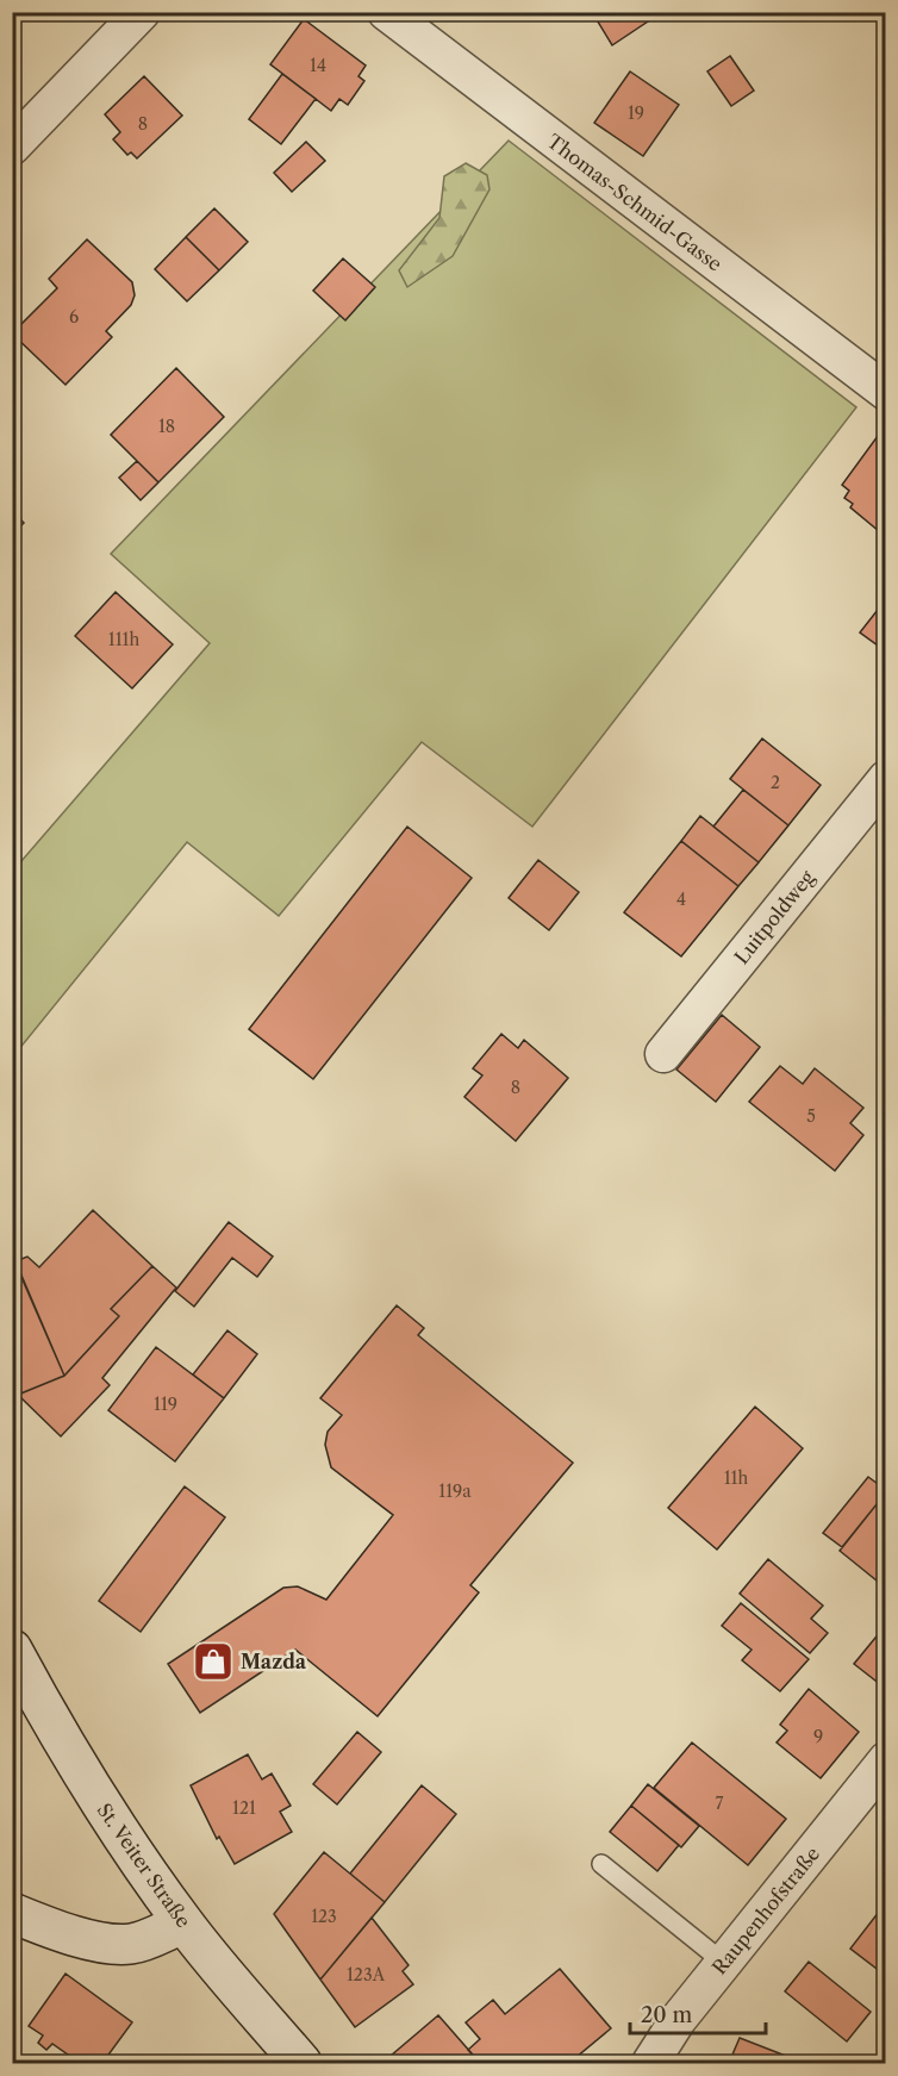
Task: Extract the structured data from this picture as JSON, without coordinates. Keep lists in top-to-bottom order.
{
  "streets": {
    "main road": ["St. Veiter Straße"],
    "street": ["Thomas-Schmid-Gasse", "Luitpoldweg", "Raupenhofstraße"]
  },
  "places": {
    "shop": ["Mazda"]
  },
  "house_numbers": [
    "14",
    "19",
    "8",
    "6",
    "18",
    "111h",
    "2",
    "4",
    "8",
    "5",
    "119",
    "11h",
    "119a",
    "9",
    "7",
    "121",
    "123",
    "123A"
  ],
  "scale_bar": "20 m"
}
